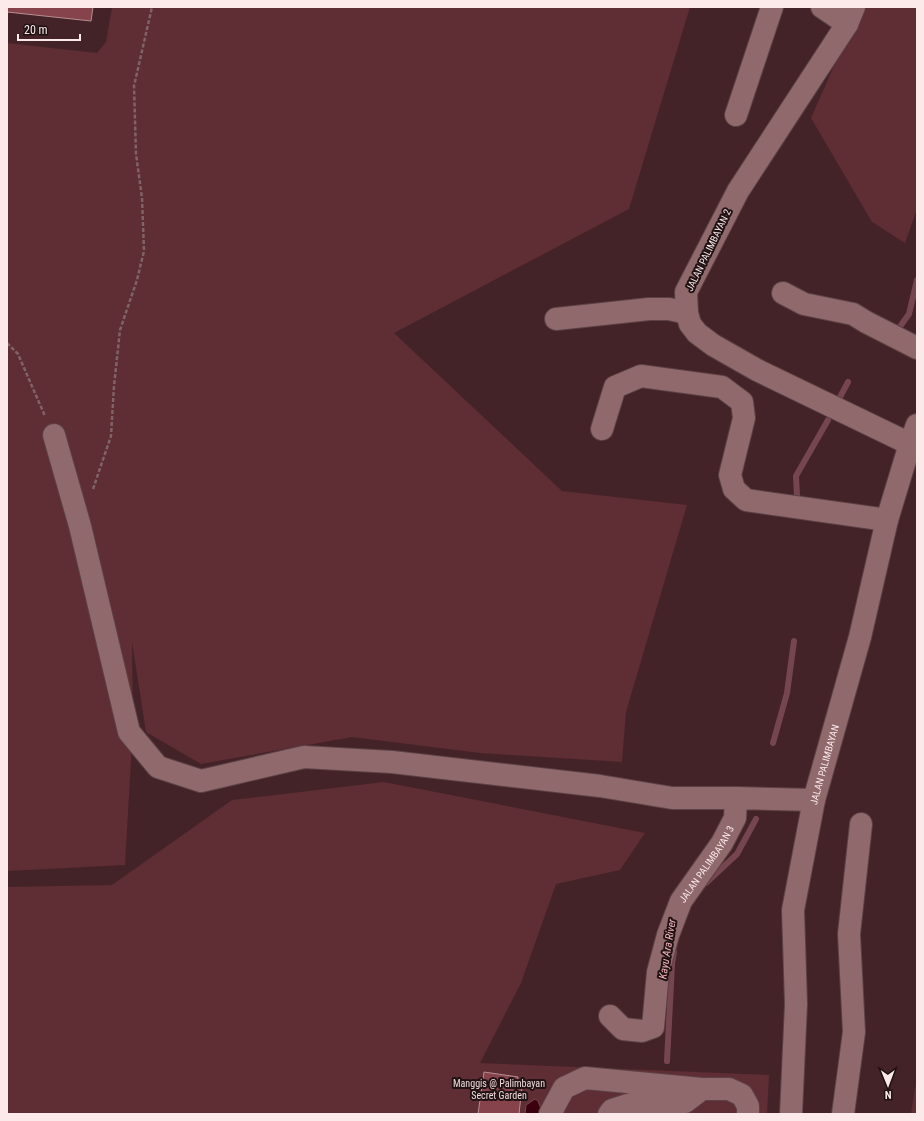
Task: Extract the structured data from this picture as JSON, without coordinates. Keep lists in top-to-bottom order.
{
  "streets": {
    "street": ["JALAN PALIMBAYAN 2", "JALAN PALIMBAYAN", "JALAN PALIMBAYAN 3"]
  },
  "crossings": [
    ["JALAN PALIMBAYAN 2", "JALAN PALIMBAYAN"]
  ],
  "water": ["Kayu Ara River"],
  "parks": ["Manggis @ Palimbayan Secret Garden"],
  "scale_bar": "20 m",
  "north": "bottom"
}
